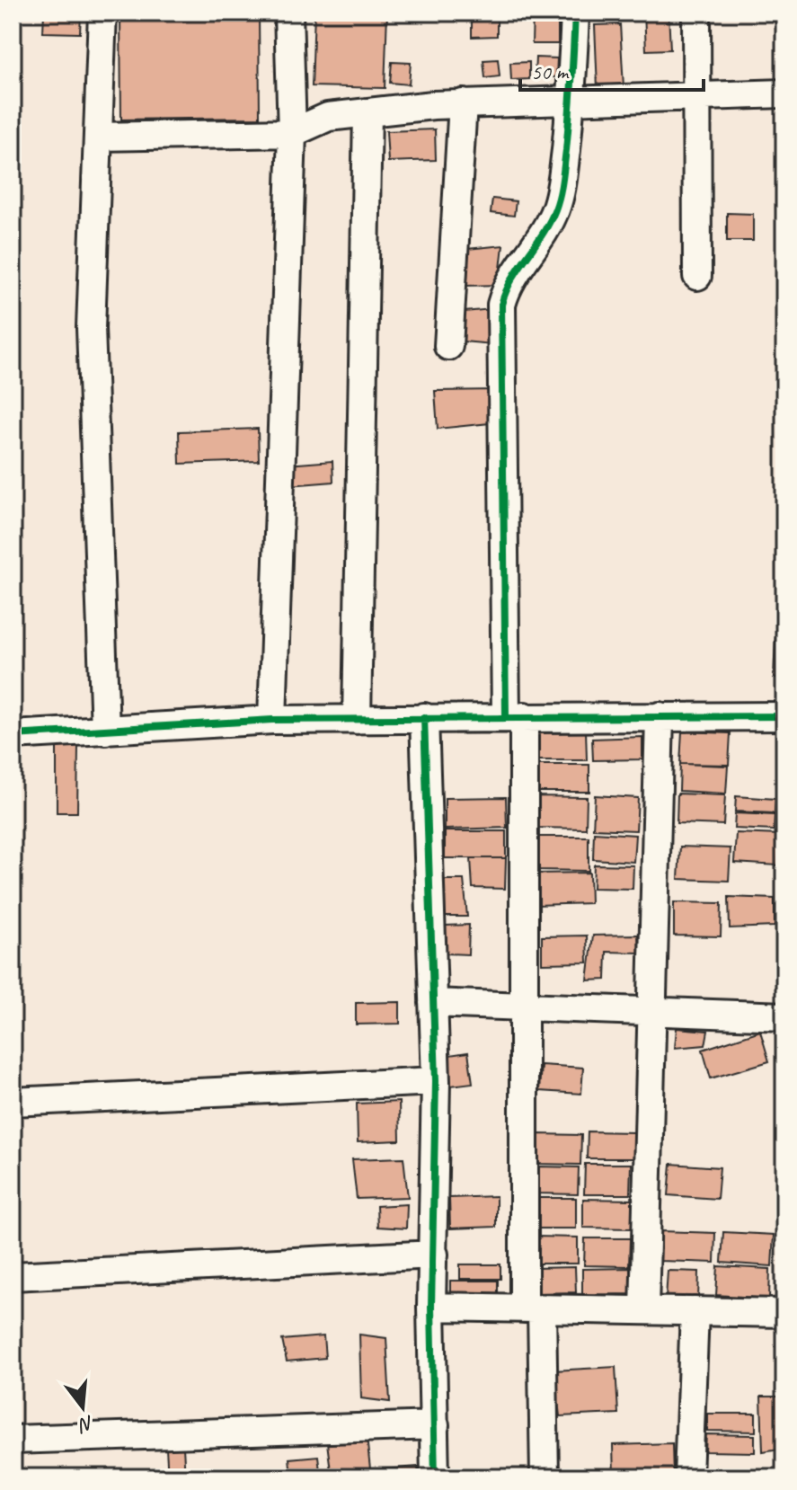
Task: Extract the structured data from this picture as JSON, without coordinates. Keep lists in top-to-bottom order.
{
  "scale_bar": "50 m",
  "north": "bottom"
}
